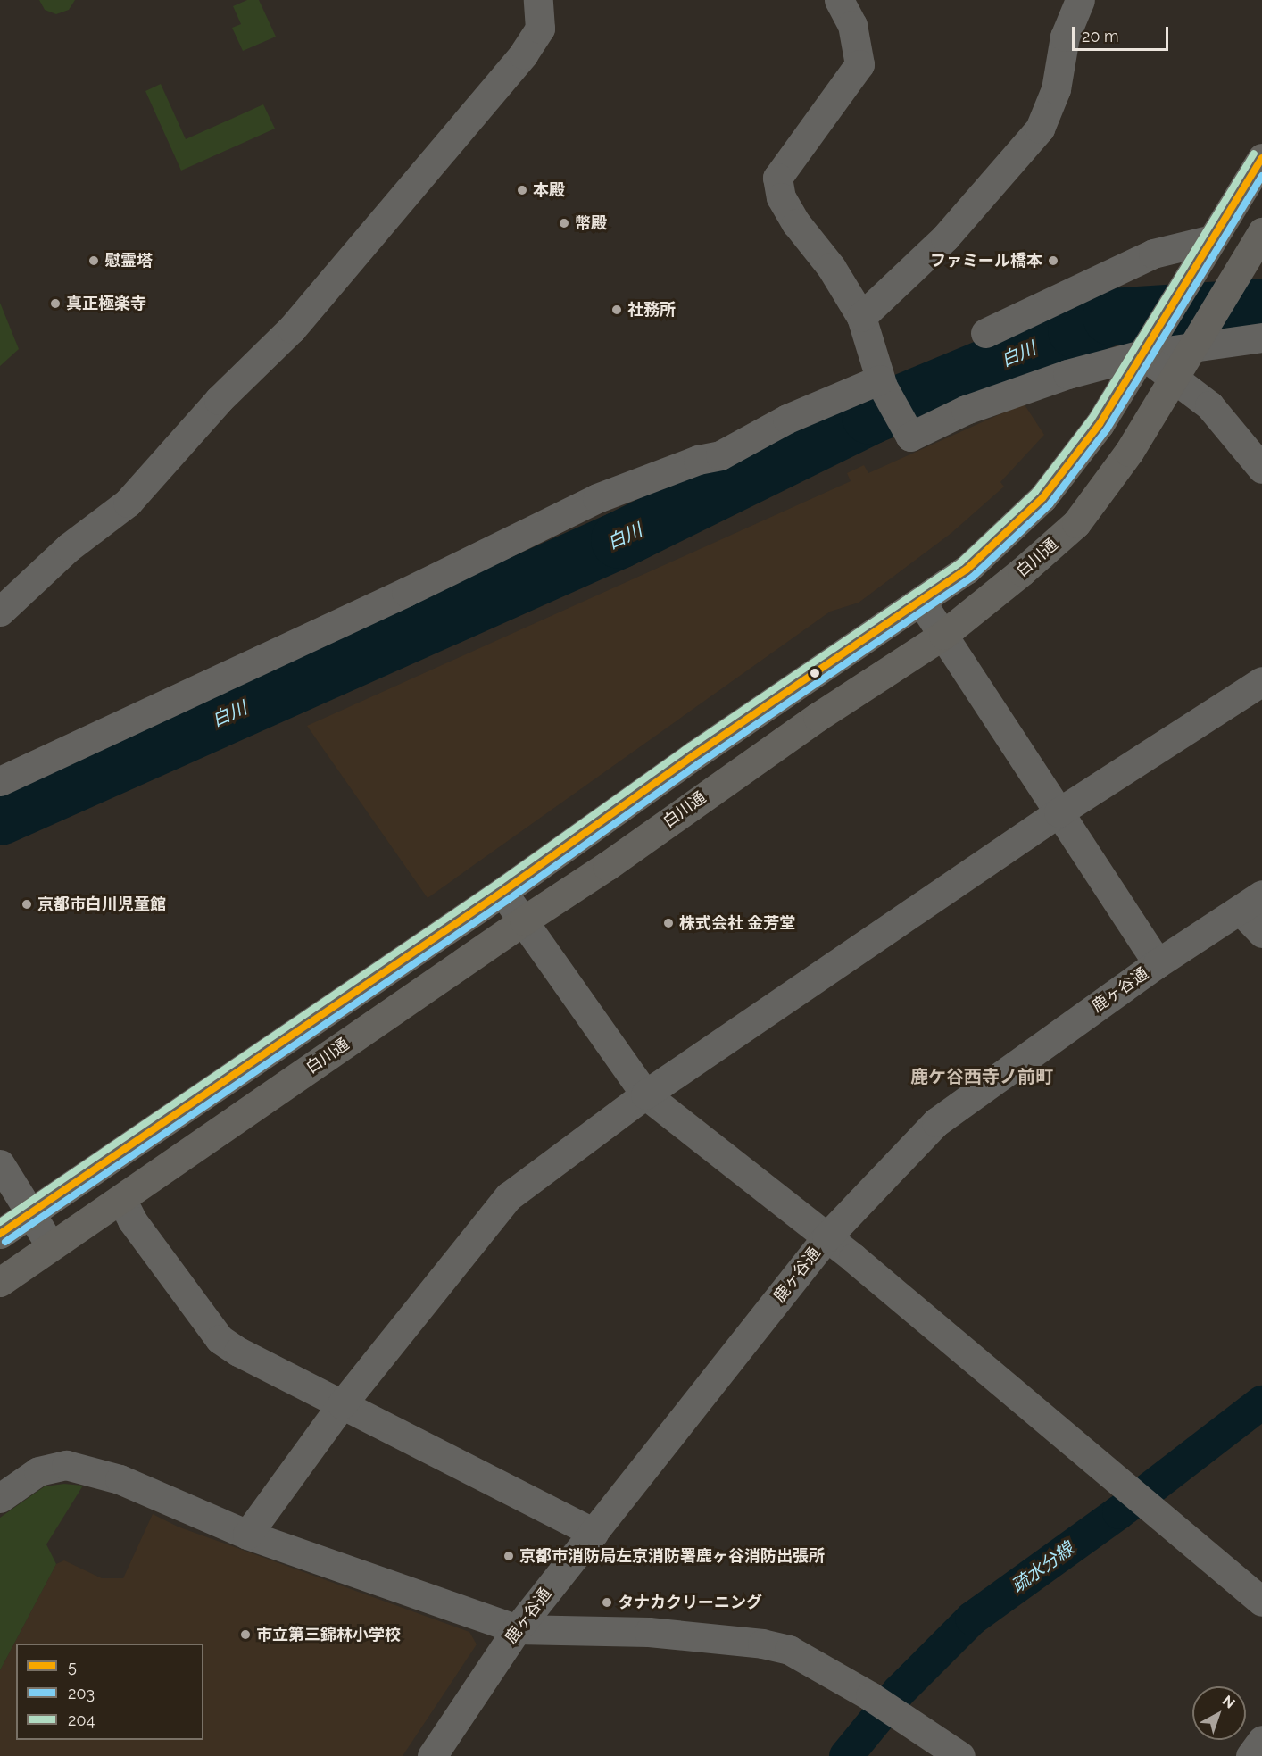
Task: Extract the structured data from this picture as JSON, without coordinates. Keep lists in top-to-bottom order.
{
  "streets": {
    "main road": ["白川通"],
    "street": ["鹿ヶ谷通"]
  },
  "districts": ["鹿ケ谷西寺ノ前町"],
  "water": ["白川", "疏水分線"],
  "places": [
    "本殿",
    "幣殿",
    "慰霊塔",
    "ファミール橋本",
    "真正極楽寺",
    "社務所",
    "京都市白川児童館",
    "株式会社 金芳堂",
    "京都市消防局左京消防署鹿ヶ谷消防出張所",
    "タナカクリーニング",
    "市立第三錦林小学校"
  ],
  "lines": ["transit line 204", "transit line 5", "transit line 203"],
  "legend": ["5", "203", "204"],
  "scale_bar": "20 m",
  "north": "top right"
}
